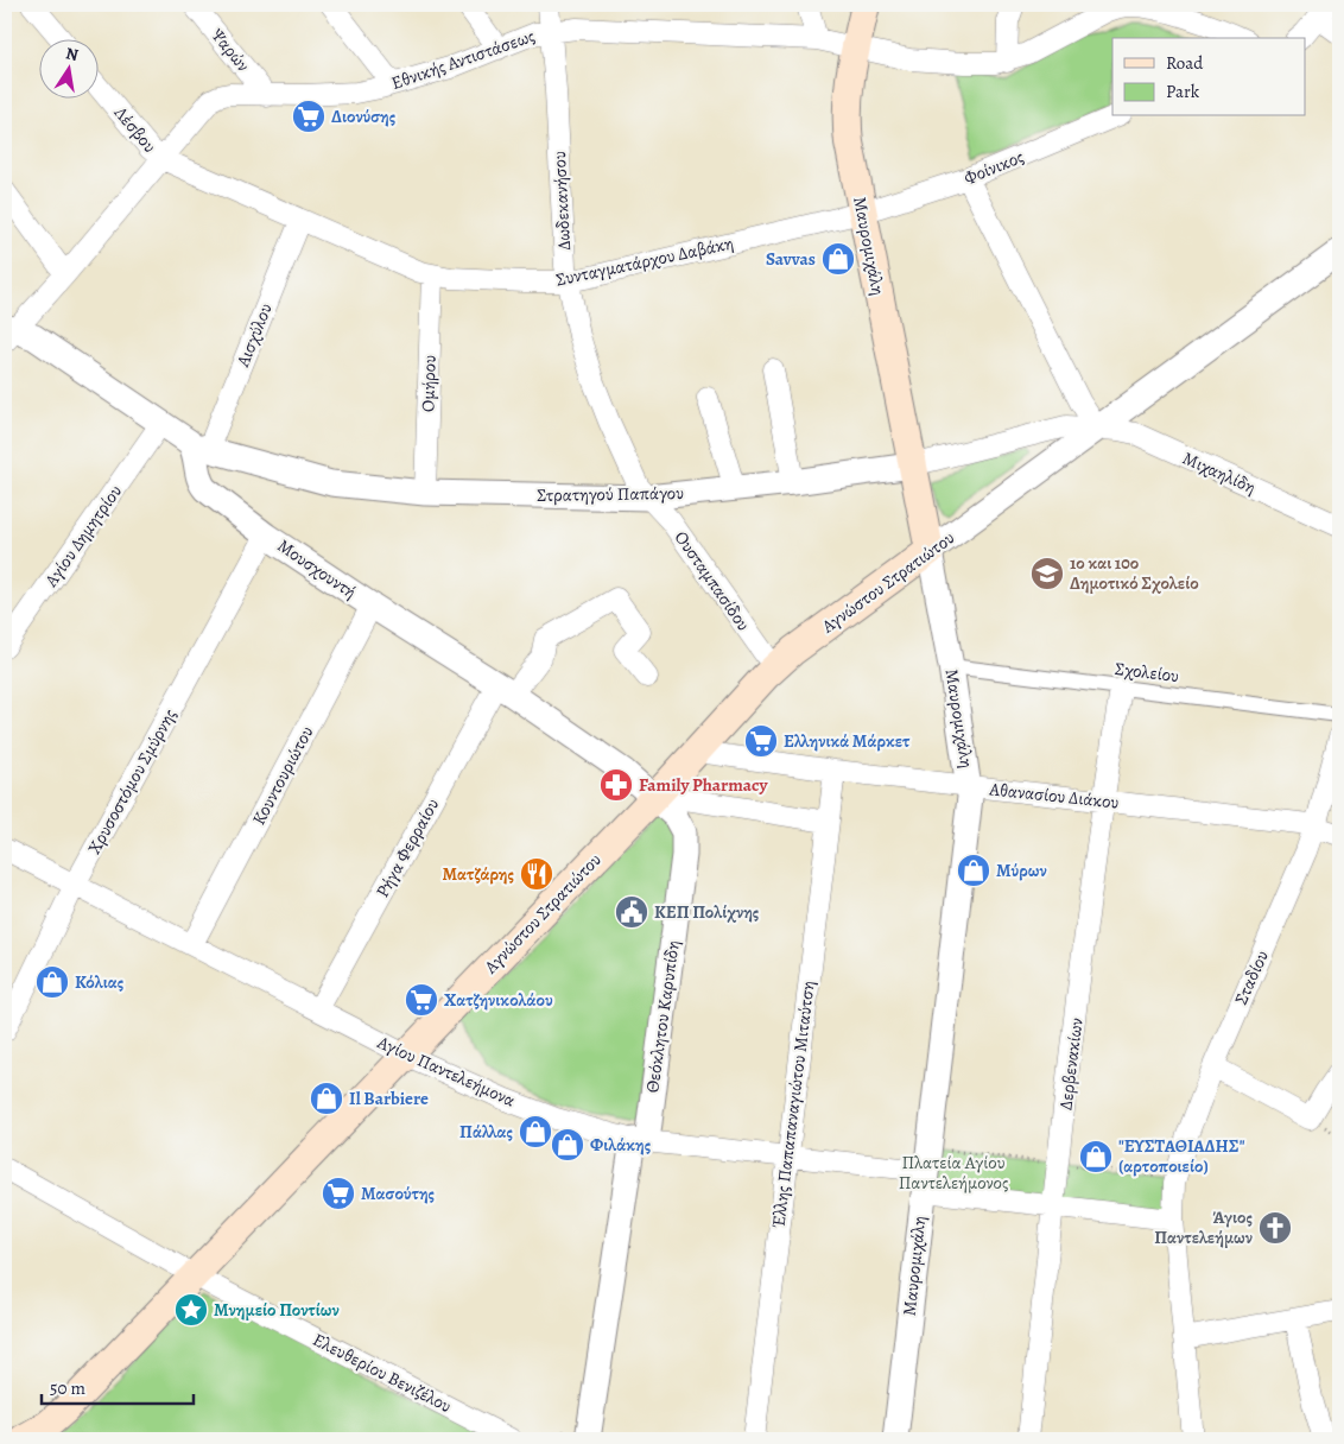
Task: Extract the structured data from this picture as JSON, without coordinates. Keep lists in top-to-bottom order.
{
  "streets": {
    "main road": ["Μαυρομιχάλη", "Αγνώστου Στρατιώτου"],
    "street": [
      "Ψαρών",
      "Εθνικής Αντιστάσεως",
      "Λέσβου",
      "Φοίνικος",
      "Δωδεκανήσου",
      "Συνταγματάρχου Δαβάκη",
      "Αισχύλου",
      "Ομήρου",
      "Μιχαηλίδη",
      "Στρατηγού Παπάγου",
      "Αγίου Δημητρίου",
      "Μουσχουντή",
      "Ουσταμπασίδου",
      "Σχολείου",
      "Κουντουριώτου",
      "Χρυσοστόμου Σμύρνης",
      "Αθανασίου Διάκου",
      "Ρήγα Φερραίου",
      "Σταδίου",
      "Θεόκλητου Καρυπίδη",
      "Δερβενακίων",
      "Αγίου Παντελεήμονα",
      "Έλλης Παπαπαναγιώτου Μιταύτση",
      "Ελευθερίου Βενιζέλου"
    ]
  },
  "crossings": [
    ["Ψαρών", "Εθνικής Αντιστάσεως"],
    ["Εθνικής Αντιστάσεως", "Λέσβου"],
    ["Εθνικής Αντιστάσεως", "Δωδεκανήσου"],
    ["Εθνικής Αντιστάσεως", "Μαυρομιχάλη"],
    ["Εθνικής Αντιστάσεως", "Συνταγματάρχου Δαβάκη"],
    ["Λέσβου", "Συνταγματάρχου Δαβάκη"],
    ["Φοίνικος", "Μαυρομιχάλη"],
    ["Φοίνικος", "Συνταγματάρχου Δαβάκη"],
    ["Δωδεκανήσου", "Συνταγματάρχου Δαβάκη"],
    ["Δωδεκανήσου", "Στρατηγού Παπάγου"],
    ["Δωδεκανήσου", "Ουσταμπασίδου"],
    ["Μαυρομιχάλη", "Συνταγματάρχου Δαβάκη"],
    ["Μαυρομιχάλη", "Στρατηγού Παπάγου"],
    ["Μαυρομιχάλη", "Αγνώστου Στρατιώτου"],
    ["Μαυρομιχάλη", "Σχολείου"],
    ["Μαυρομιχάλη", "Αθανασίου Διάκου"],
    ["Μαυρομιχάλη", "Αγίου Παντελεήμονα"],
    ["Συνταγματάρχου Δαβάκη", "Αισχύλου"],
    ["Συνταγματάρχου Δαβάκη", "Ομήρου"],
    ["Αισχύλου", "Στρατηγού Παπάγου"],
    ["Αισχύλου", "Μουσχουντή"],
    ["Ομήρου", "Στρατηγού Παπάγου"],
    ["Μιχαηλίδη", "Στρατηγού Παπάγου"],
    ["Μιχαηλίδη", "Αγνώστου Στρατιώτου"],
    ["Στρατηγού Παπάγου", "Μουσχουντή"],
    ["Στρατηγού Παπάγου", "Ουσταμπασίδου"],
    ["Στρατηγού Παπάγου", "Αγνώστου Στρατιώτου"],
    ["Μουσχουντή", "Αγνώστου Στρατιώτου"],
    ["Μουσχουντή", "Κουντουριώτου"],
    ["Μουσχουντή", "Χρυσοστόμου Σμύρνης"],
    ["Μουσχουντή", "Ρήγα Φερραίου"],
    ["Μουσχουντή", "Θεόκλητου Καρυπίδη"],
    ["Ουσταμπασίδου", "Αγνώστου Στρατιώτου"],
    ["Αγνώστου Στρατιώτου", "Αθανασίου Διάκου"],
    ["Αγνώστου Στρατιώτου", "Θεόκλητου Καρυπίδη"],
    ["Αγνώστου Στρατιώτου", "Αγίου Παντελεήμονα"],
    ["Αγνώστου Στρατιώτου", "Ελευθερίου Βενιζέλου"],
    ["Σχολείου", "Δερβενακίων"],
    ["Κουντουριώτου", "Αγίου Παντελεήμονα"],
    ["Χρυσοστόμου Σμύρνης", "Αγίου Παντελεήμονα"],
    ["Αθανασίου Διάκου", "Σταδίου"],
    ["Αθανασίου Διάκου", "Δερβενακίων"],
    ["Αθανασίου Διάκου", "Έλλης Παπαπαναγιώτου Μιταύτση"],
    ["Ρήγα Φερραίου", "Αγίου Παντελεήμονα"],
    ["Σταδίου", "Αγίου Παντελεήμονα"],
    ["Θεόκλητου Καρυπίδη", "Αγίου Παντελεήμονα"],
    ["Δερβενακίων", "Αγίου Παντελεήμονα"],
    ["Αγίου Παντελεήμονα", "Έλλης Παπαπαναγιώτου Μιταύτση"]
  ],
  "parks": ["Πλατεία Αγίου Παντελεήμονος"],
  "places": {
    "supermarket": [
      "Διονύσης",
      "Ελληνικά Μάρκετ",
      "Χατζηνικολάου",
      "Μασούτης"
    ],
    "shop": [
      "Savvas",
      "Μύρων",
      "Κόλιας",
      "Il Barbiere",
      "Πάλλας",
      "Φιλάκης",
      "\"ΕΥΣΤΑΘΙΑΔΗΣ\" (αρτοποιείο)"
    ],
    "school or university": ["1ο και 10ο Δημοτικό Σχολείο"],
    "pharmacy": ["Family Pharmacy"],
    "restaurant": ["Ματζάρης"],
    "public building": ["ΚΕΠ Πολίχνης"],
    "church": ["Άγιος Παντελεήμων"],
    "place": ["Μνημείο Ποντίων"]
  },
  "legend": ["Road", "Park"],
  "scale_bar": "50 m",
  "north": "top"
}
